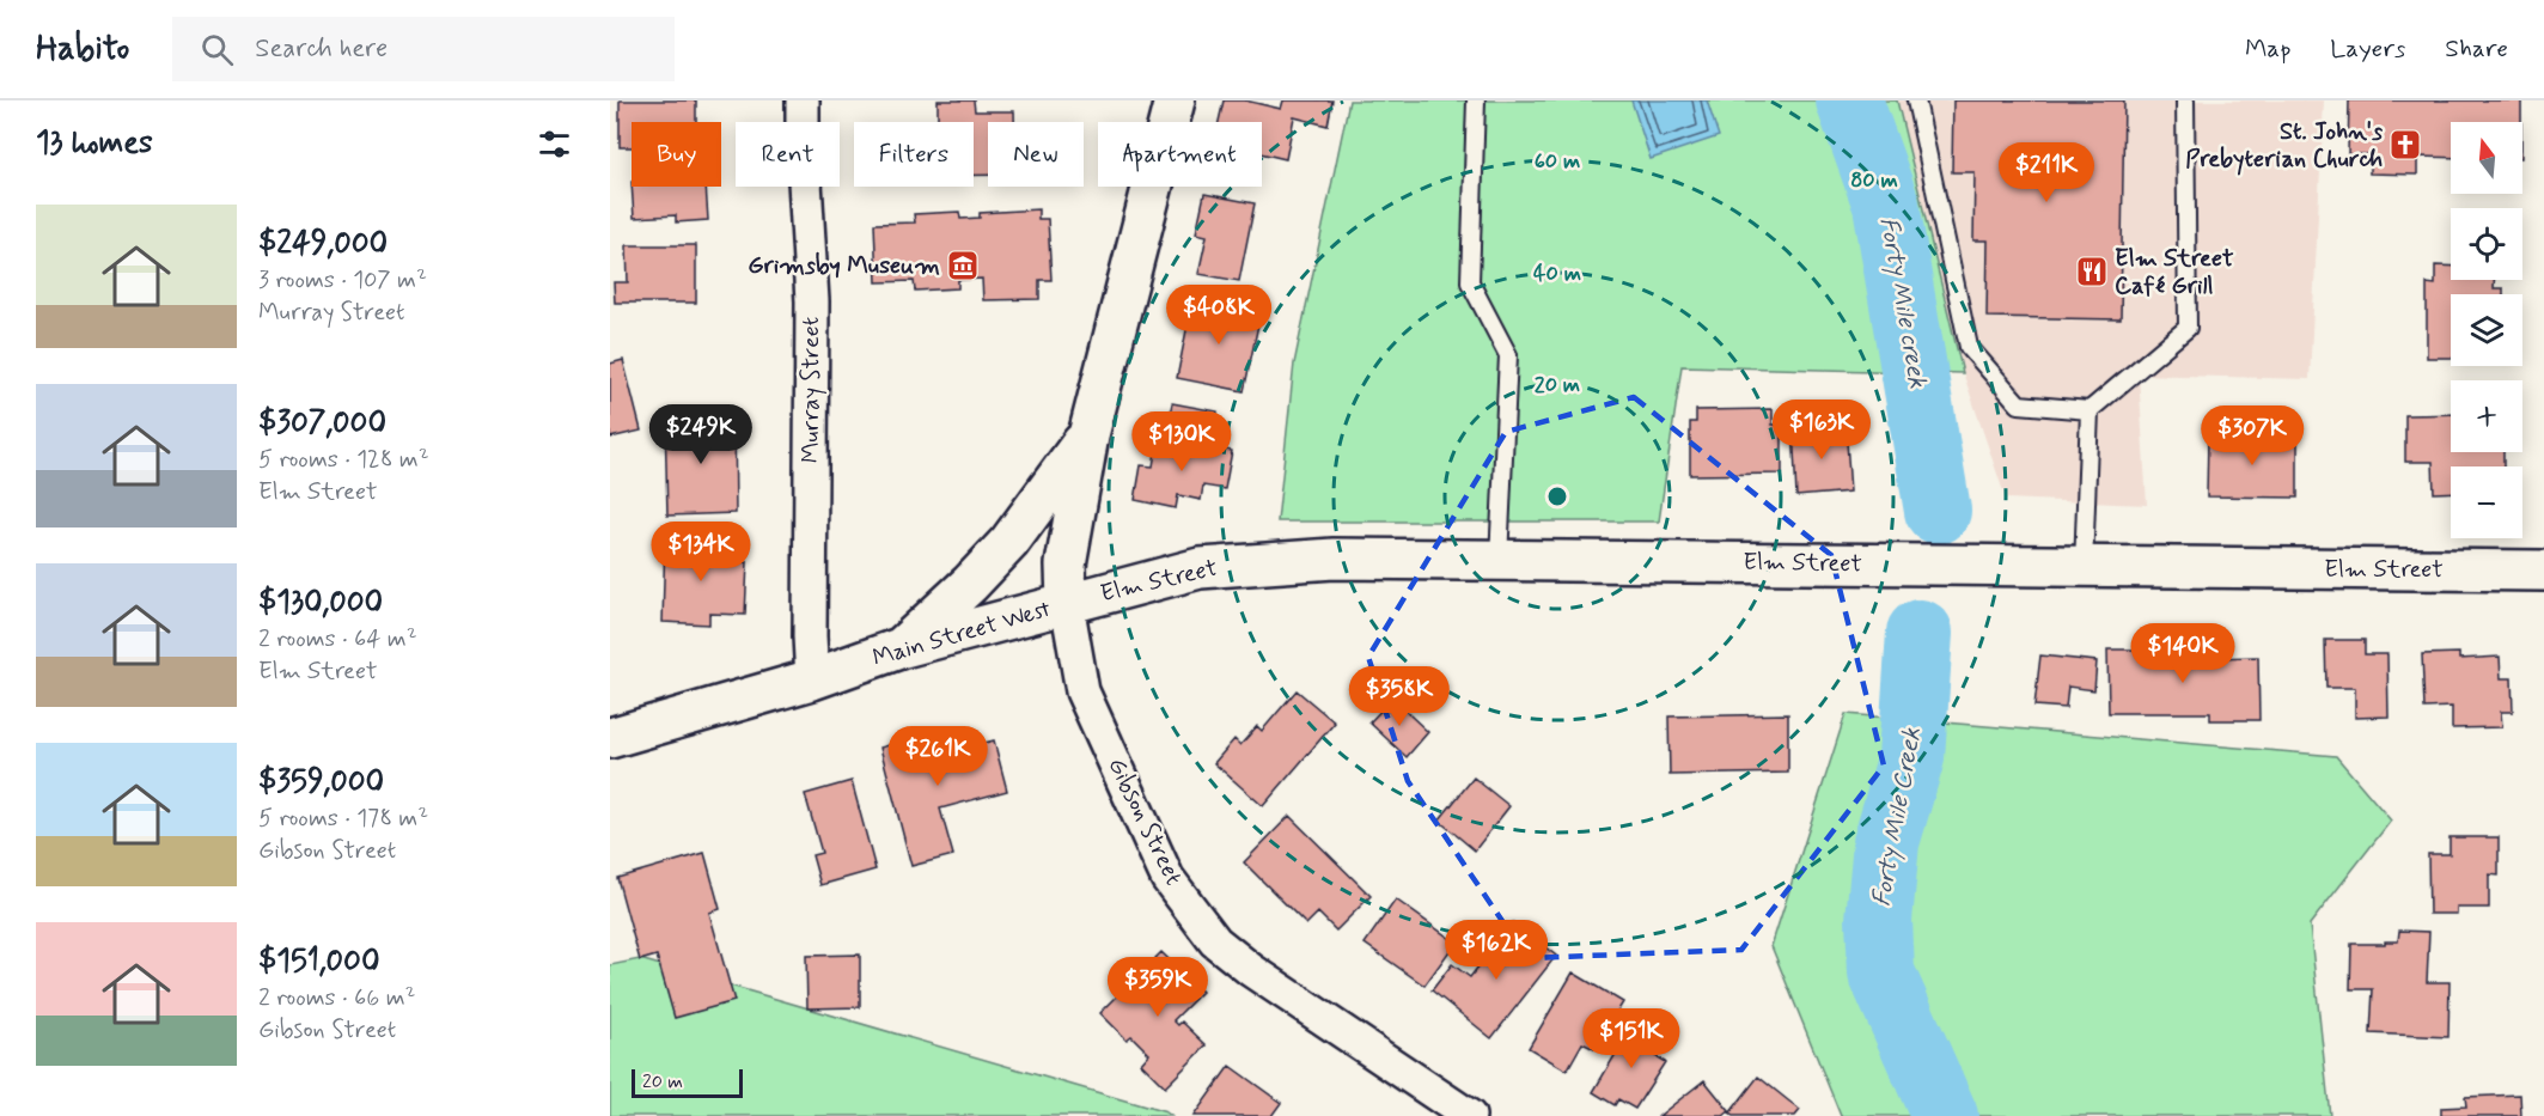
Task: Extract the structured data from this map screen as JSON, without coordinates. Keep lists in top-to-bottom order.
{
  "streets": {
    "main road": ["Elm Street", "Main Street West"],
    "street": ["Murray Street", "Gibson Street"]
  },
  "crossings": [
    ["Murray Street", "Main Street West"],
    ["Elm Street", "Main Street West"],
    ["Elm Street", "Gibson Street"],
    ["Main Street West", "Gibson Street"]
  ],
  "water": ["Forty Mile creek", "Forty Mile Creek"],
  "places": {
    "church": ["St. John's Prebyterian Church"],
    "museum": ["Grimsby Museum"],
    "restaurant": ["Elm Street Café Grill"]
  },
  "scale_bar": "20 m",
  "north": "top",
  "page": {
    "header": "Habito",
    "search": "Search here",
    "nav": ["Map", "Layers", "Share"],
    "heading": "13 homes",
    "map_buttons": ["+", "−"],
    "chip": [
      "Buy",
      "Rent",
      "Filters",
      "New",
      "Apartment"
    ],
    "price": [
      "$211K",
      "$408K",
      "$163K",
      "$249K",
      "$307K",
      "$130K",
      "$134K",
      "$140K",
      "$358K",
      "$261K",
      "$162K",
      "$359K",
      "$151K"
    ],
    "list": [
      {
        "name": "$249,000",
        "note": "3 rooms · 107 m² · Murray Street"
      },
      {
        "name": "$307,000",
        "note": "5 rooms · 128 m² · Elm Street"
      },
      {
        "name": "$130,000",
        "note": "2 rooms · 64 m² · Elm Street"
      },
      {
        "name": "$359,000",
        "note": "5 rooms · 178 m² · Gibson Street"
      },
      {
        "name": "$151,000",
        "note": "2 rooms · 66 m² · Gibson Street"
      }
    ],
    "scale": "20 m"
  },
  "rings": [
    "60 m",
    "80 m",
    "40 m",
    "20 m"
  ]
}
